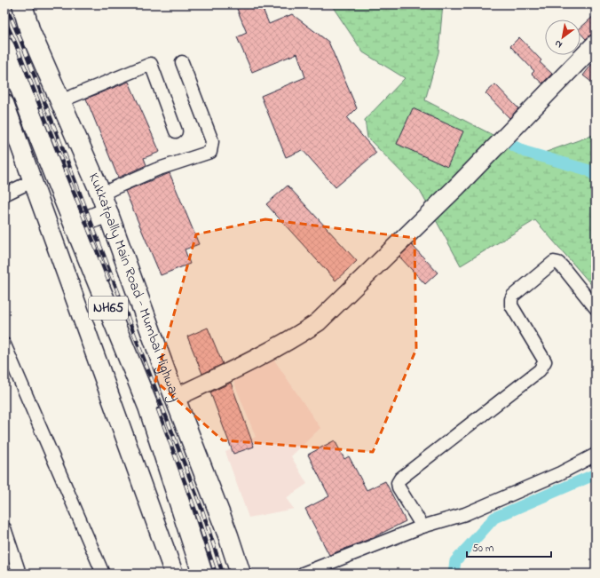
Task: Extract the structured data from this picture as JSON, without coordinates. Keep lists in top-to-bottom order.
{
  "streets": {
    "highway": ["Kukkatpally Main Road - Mumbai Highway", "NH65"]
  },
  "scale_bar": "50 m",
  "north": "bottom left"
}
